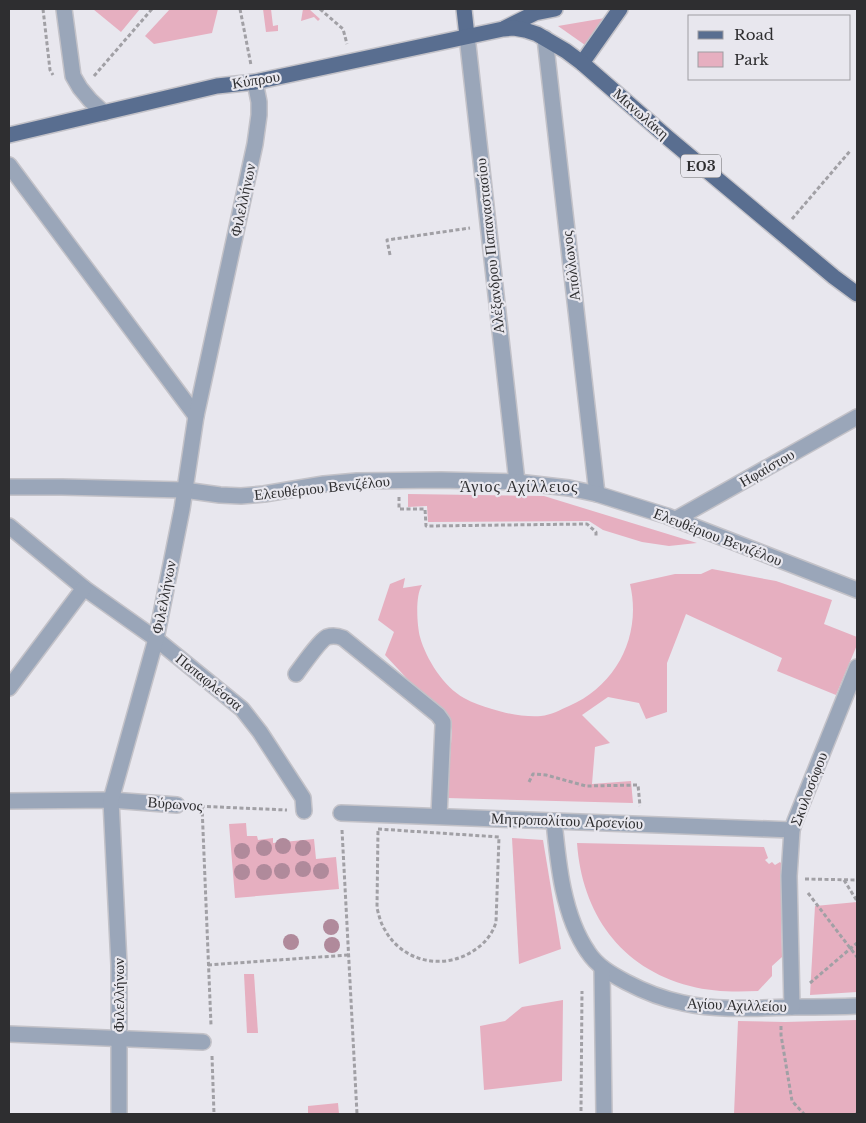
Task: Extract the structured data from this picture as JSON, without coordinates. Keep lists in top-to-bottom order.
{
  "streets": {
    "main road": [
      "Κύπρου",
      "Μανωλάκη",
      "ΕΟ3",
      "Αλέξανδρου Παπαναστασίου"
    ],
    "street": [
      "Φιλελλήνων",
      "Απόλλωνος",
      "Ηφαίστου",
      "Ελευθέριου Βενιζέλου",
      "Παπαφλέσσα",
      "Σκυλοσόφου",
      "Βύρωνος",
      "Μητροπολίτου Αρσενίου",
      "Αγίου Αχιλλείου"
    ]
  },
  "crossings": [
    ["Κύπρου", "Μανωλάκη"],
    ["Κύπρου", "Φιλελλήνων"],
    ["Κύπρου", "Αλέξανδρου Παπαναστασίου"],
    ["Κύπρου", "Απόλλωνος"],
    ["Μανωλάκη", "Απόλλωνος"],
    ["Φιλελλήνων", "Ελευθέριου Βενιζέλου"],
    ["Φιλελλήνων", "Παπαφλέσσα"],
    ["Φιλελλήνων", "Βύρωνος"],
    ["Αλέξανδρου Παπαναστασίου", "Ελευθέριου Βενιζέλου"],
    ["Απόλλωνος", "Ελευθέριου Βενιζέλου"],
    ["Ηφαίστου", "Ελευθέριου Βενιζέλου"],
    ["Παπαφλέσσα", "Βύρωνος"],
    ["Σκυλοσόφου", "Μητροπολίτου Αρσενίου"],
    ["Σκυλοσόφου", "Αγίου Αχιλλείου"],
    ["Μητροπολίτου Αρσενίου", "Αγίου Αχιλλείου"]
  ],
  "districts": ["Άγιος Αχίλλειος"],
  "legend": ["Road", "Park"]
}
